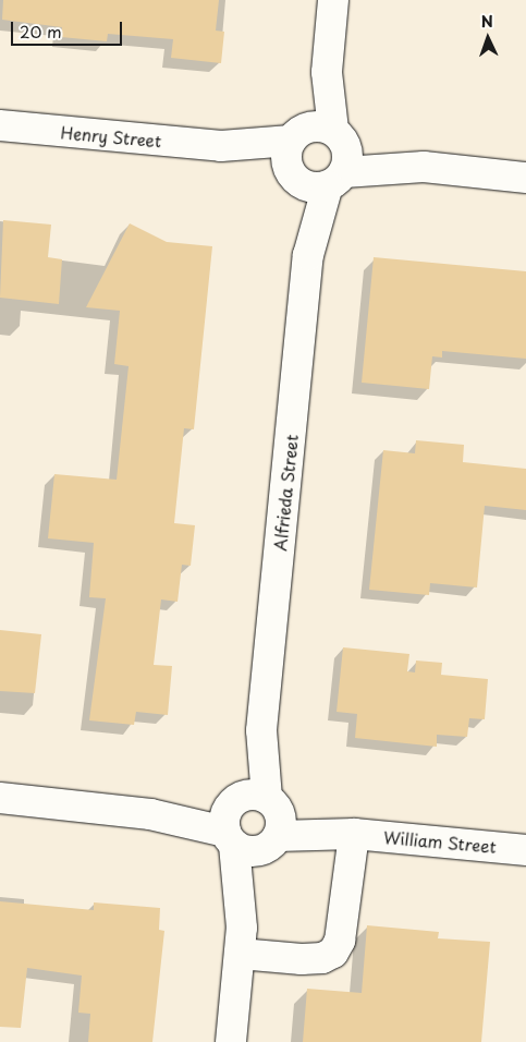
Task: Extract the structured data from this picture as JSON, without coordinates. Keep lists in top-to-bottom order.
{
  "streets": {
    "street": ["Henry Street", "Alfrieda Street", "William Street"]
  },
  "crossings": [
    ["Henry Street", "Alfrieda Street"],
    ["Alfrieda Street", "William Street"]
  ],
  "scale_bar": "20 m",
  "north": "top"
}
